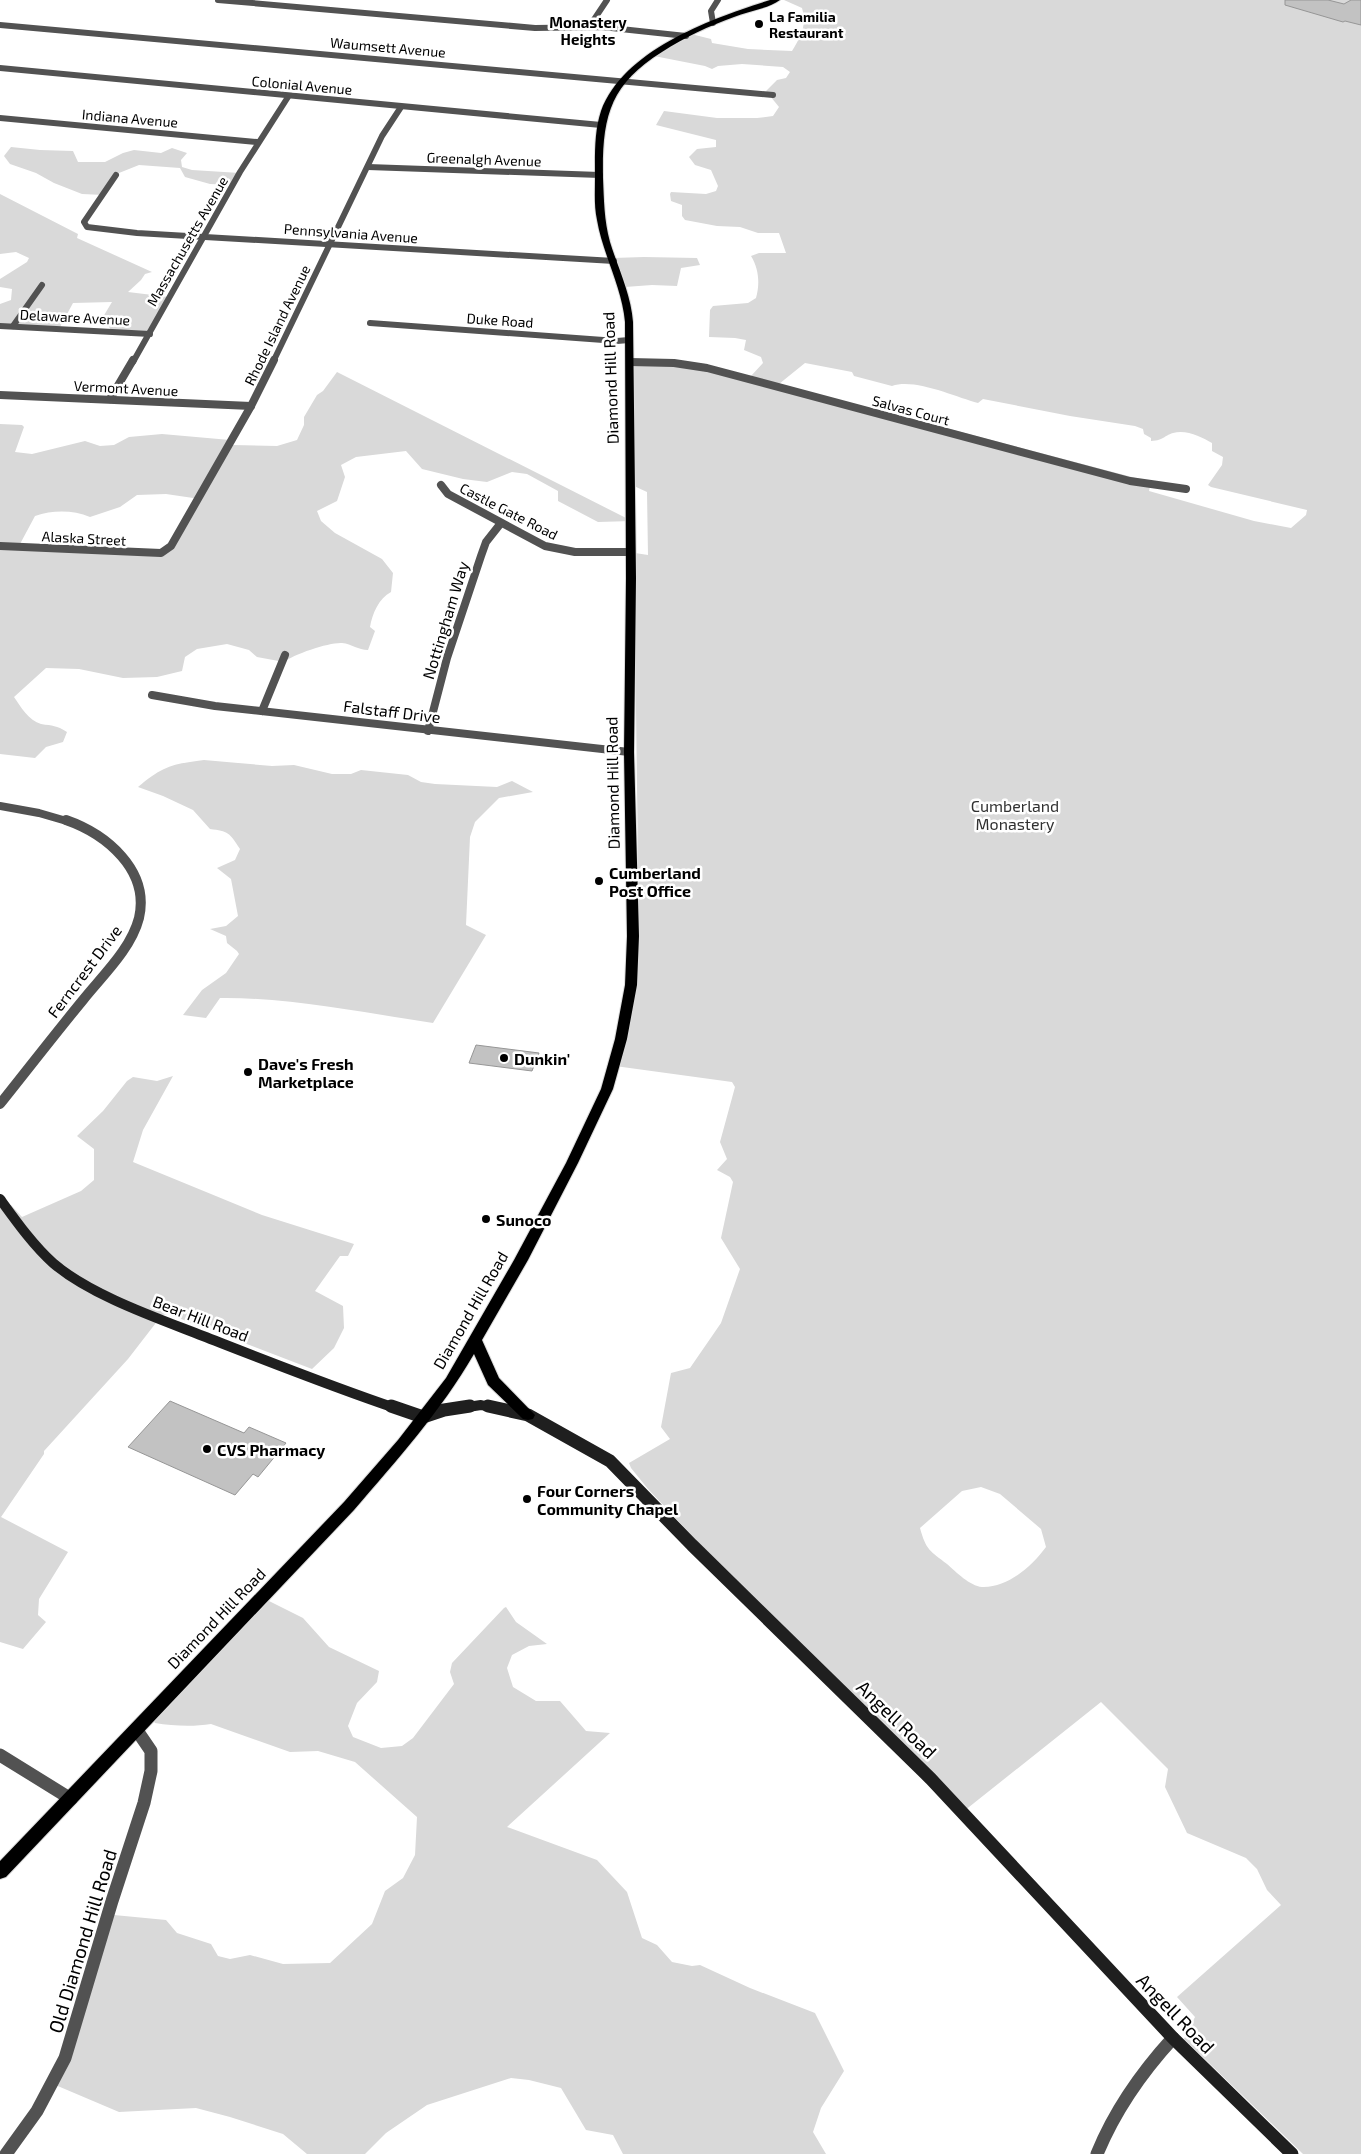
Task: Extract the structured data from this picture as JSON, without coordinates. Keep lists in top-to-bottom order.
{
  "streets": {
    "main road": ["Diamond Hill Road", "Bear Hill Road", "Angell Road"],
    "street": [
      "Waumsett Avenue",
      "Colonial Avenue",
      "Indiana Avenue",
      "Greenalgh Avenue",
      "Pennsylvania Avenue",
      "Massachusetts Avenue",
      "Delaware Avenue",
      "Duke Road",
      "Rhode Island Avenue",
      "Vermont Avenue",
      "Salvas Court",
      "Castle Gate Road",
      "Alaska Street",
      "Nottingham Way",
      "Falstaff Drive",
      "Ferncrest Drive",
      "Old Diamond Hill Road"
    ]
  },
  "crossings": [
    ["Waumsett Avenue", "Diamond Hill Road"],
    ["Colonial Avenue", "Massachusetts Avenue"],
    ["Colonial Avenue", "Rhode Island Avenue"],
    ["Colonial Avenue", "Diamond Hill Road"],
    ["Indiana Avenue", "Massachusetts Avenue"],
    ["Greenalgh Avenue", "Rhode Island Avenue"],
    ["Greenalgh Avenue", "Diamond Hill Road"],
    ["Pennsylvania Avenue", "Massachusetts Avenue"],
    ["Pennsylvania Avenue", "Rhode Island Avenue"],
    ["Pennsylvania Avenue", "Diamond Hill Road"],
    ["Massachusetts Avenue", "Delaware Avenue"],
    ["Massachusetts Avenue", "Vermont Avenue"],
    ["Duke Road", "Diamond Hill Road"],
    ["Rhode Island Avenue", "Vermont Avenue"],
    ["Rhode Island Avenue", "Alaska Street"],
    ["Diamond Hill Road", "Salvas Court"],
    ["Diamond Hill Road", "Castle Gate Road"],
    ["Diamond Hill Road", "Falstaff Drive"],
    ["Diamond Hill Road", "Bear Hill Road"],
    ["Diamond Hill Road", "Angell Road"],
    ["Diamond Hill Road", "Old Diamond Hill Road"],
    ["Castle Gate Road", "Nottingham Way"],
    ["Nottingham Way", "Falstaff Drive"],
    ["Bear Hill Road", "Angell Road"]
  ],
  "districts": ["Monastery Heights"],
  "parks": ["Cumberland Monastery"],
  "places": [
    "La Familia Restaurant",
    "Cumberland Post Office",
    "Dunkin'",
    "Dave's Fresh Marketplace",
    "Sunoco",
    "CVS Pharmacy",
    "Four Corners Community Chapel"
  ]
}
